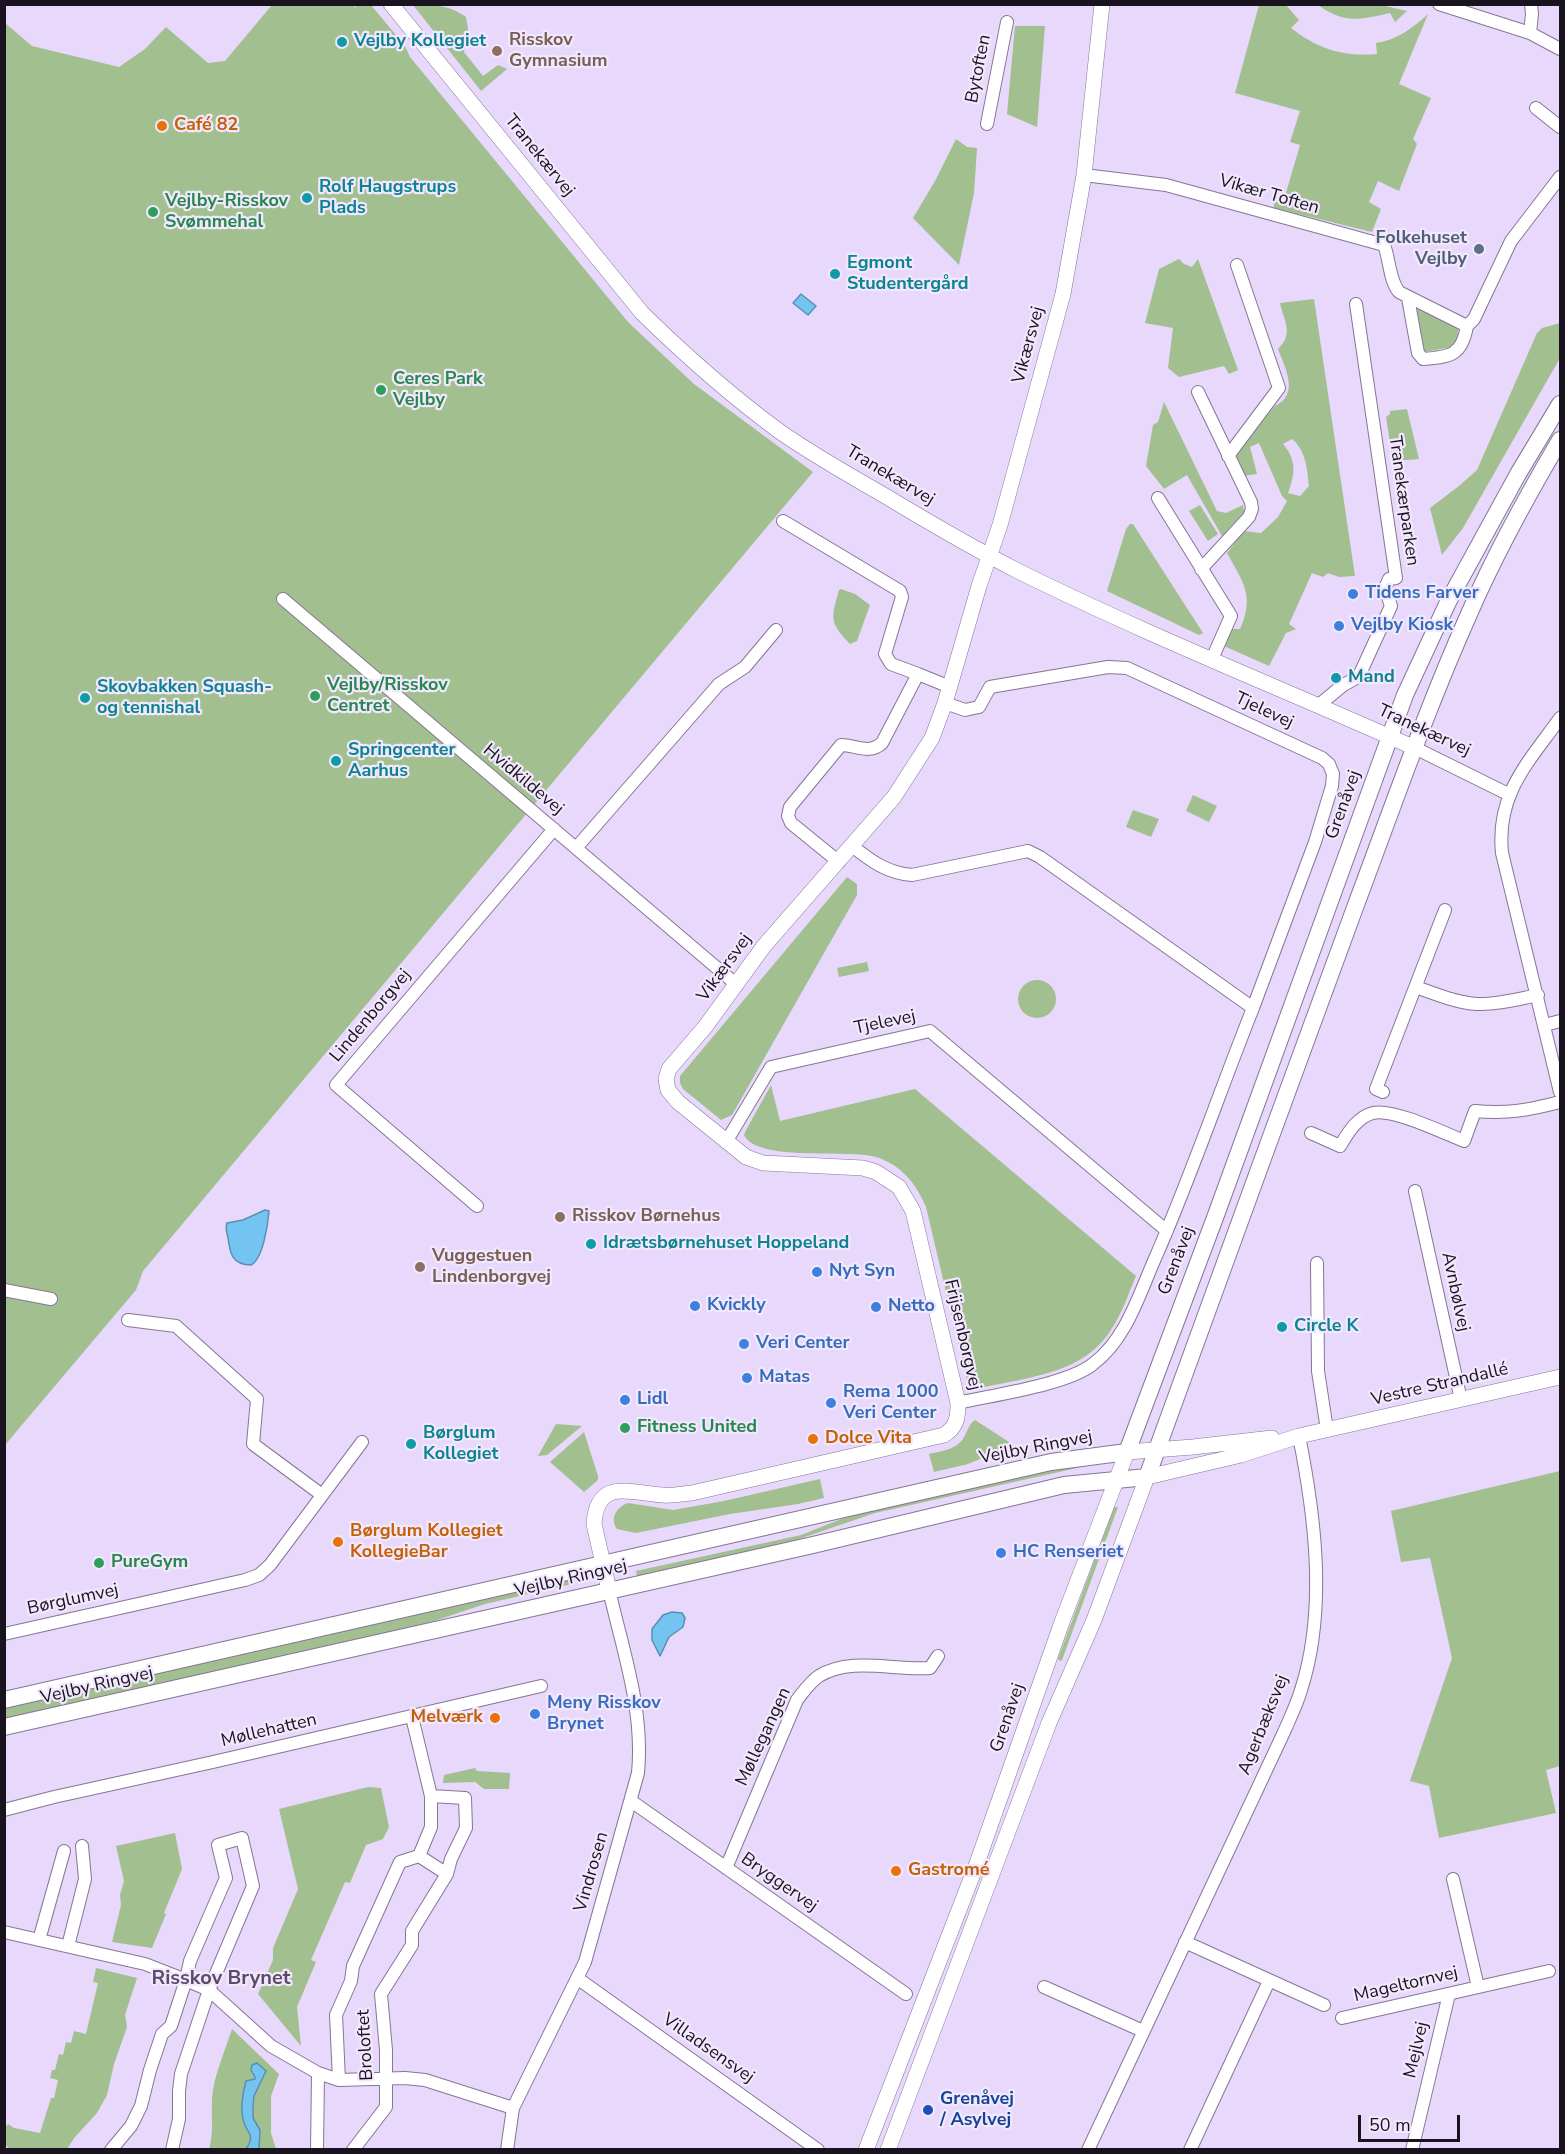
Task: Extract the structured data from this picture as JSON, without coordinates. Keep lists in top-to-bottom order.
{
  "streets": {
    "main road": ["Grenåvej", "Vejlby Ringvej"],
    "street": [
      "Bytoften",
      "Tranekærvej",
      "Vikær Toften",
      "Vikærsvej",
      "Tranekærparken",
      "Tjelevej",
      "Hvidkildevej",
      "Lindenborgvej",
      "Avnbølvej",
      "Frijsenborgvej",
      "Vestre Strandallé",
      "Børglumvej",
      "Agerbæksvej",
      "Møllehatten",
      "Møllegangen",
      "Vindrosen",
      "Bryggervej",
      "Mageltornvej",
      "Broloftet",
      "Villadsensvej",
      "Mejlvej"
    ]
  },
  "crossings": [
    ["Tranekærvej", "Vikærsvej"],
    ["Tranekærvej", "Tranekærparken"],
    ["Tranekærvej", "Grenåvej"],
    ["Vikær Toften", "Vikærsvej"],
    ["Vikærsvej", "Tjelevej"],
    ["Vikærsvej", "Hvidkildevej"],
    ["Vikærsvej", "Frijsenborgvej"],
    ["Tjelevej", "Frijsenborgvej"],
    ["Hvidkildevej", "Lindenborgvej"],
    ["Grenåvej", "Vestre Strandallé"],
    ["Grenåvej", "Vejlby Ringvej"],
    ["Avnbølvej", "Vestre Strandallé"],
    ["Frijsenborgvej", "Vejlby Ringvej"],
    ["Frijsenborgvej", "Vindrosen"],
    ["Vestre Strandallé", "Vejlby Ringvej"],
    ["Vestre Strandallé", "Agerbæksvej"],
    ["Vejlby Ringvej", "Vindrosen"],
    ["Møllegangen", "Bryggervej"],
    ["Vindrosen", "Bryggervej"],
    ["Vindrosen", "Villadsensvej"],
    ["Mageltornvej", "Mejlvej"]
  ],
  "districts": ["Risskov Brynet"],
  "places": [
    "Vejlby Kollegiet",
    "Risskov Gymnasium",
    "Café 82",
    "Rolf Haugstrups Plads",
    "Vejlby-Risskov Svømmehal",
    "Folkehuset Vejlby",
    "Egmont Studentergård",
    "Ceres Park Vejlby",
    "Tidens Farver",
    "Vejlby Kiosk",
    "Mand",
    "Vejlby/Risskov Centret",
    "Skovbakken Squash- og tennishal",
    "Springcenter Aarhus",
    "Risskov Børnehus",
    "Idrætsbørnehuset Hoppeland",
    "Vuggestuen Lindenborgvej",
    "Nyt Syn",
    "Kvickly",
    "Netto",
    "Circle K",
    "Veri Center",
    "Matas",
    "Lidl",
    "Rema 1000 Veri Center",
    "Fitness United",
    "Dolce Vita",
    "Børglum Kollegiet",
    "Børglum Kollegiet KollegieBar",
    "HC Renseriet",
    "PureGym",
    "Meny Risskov Brynet",
    "Melværk",
    "Gastromé",
    "Grenåvej / Asylvej"
  ],
  "scale_bar": "50 m"
}
